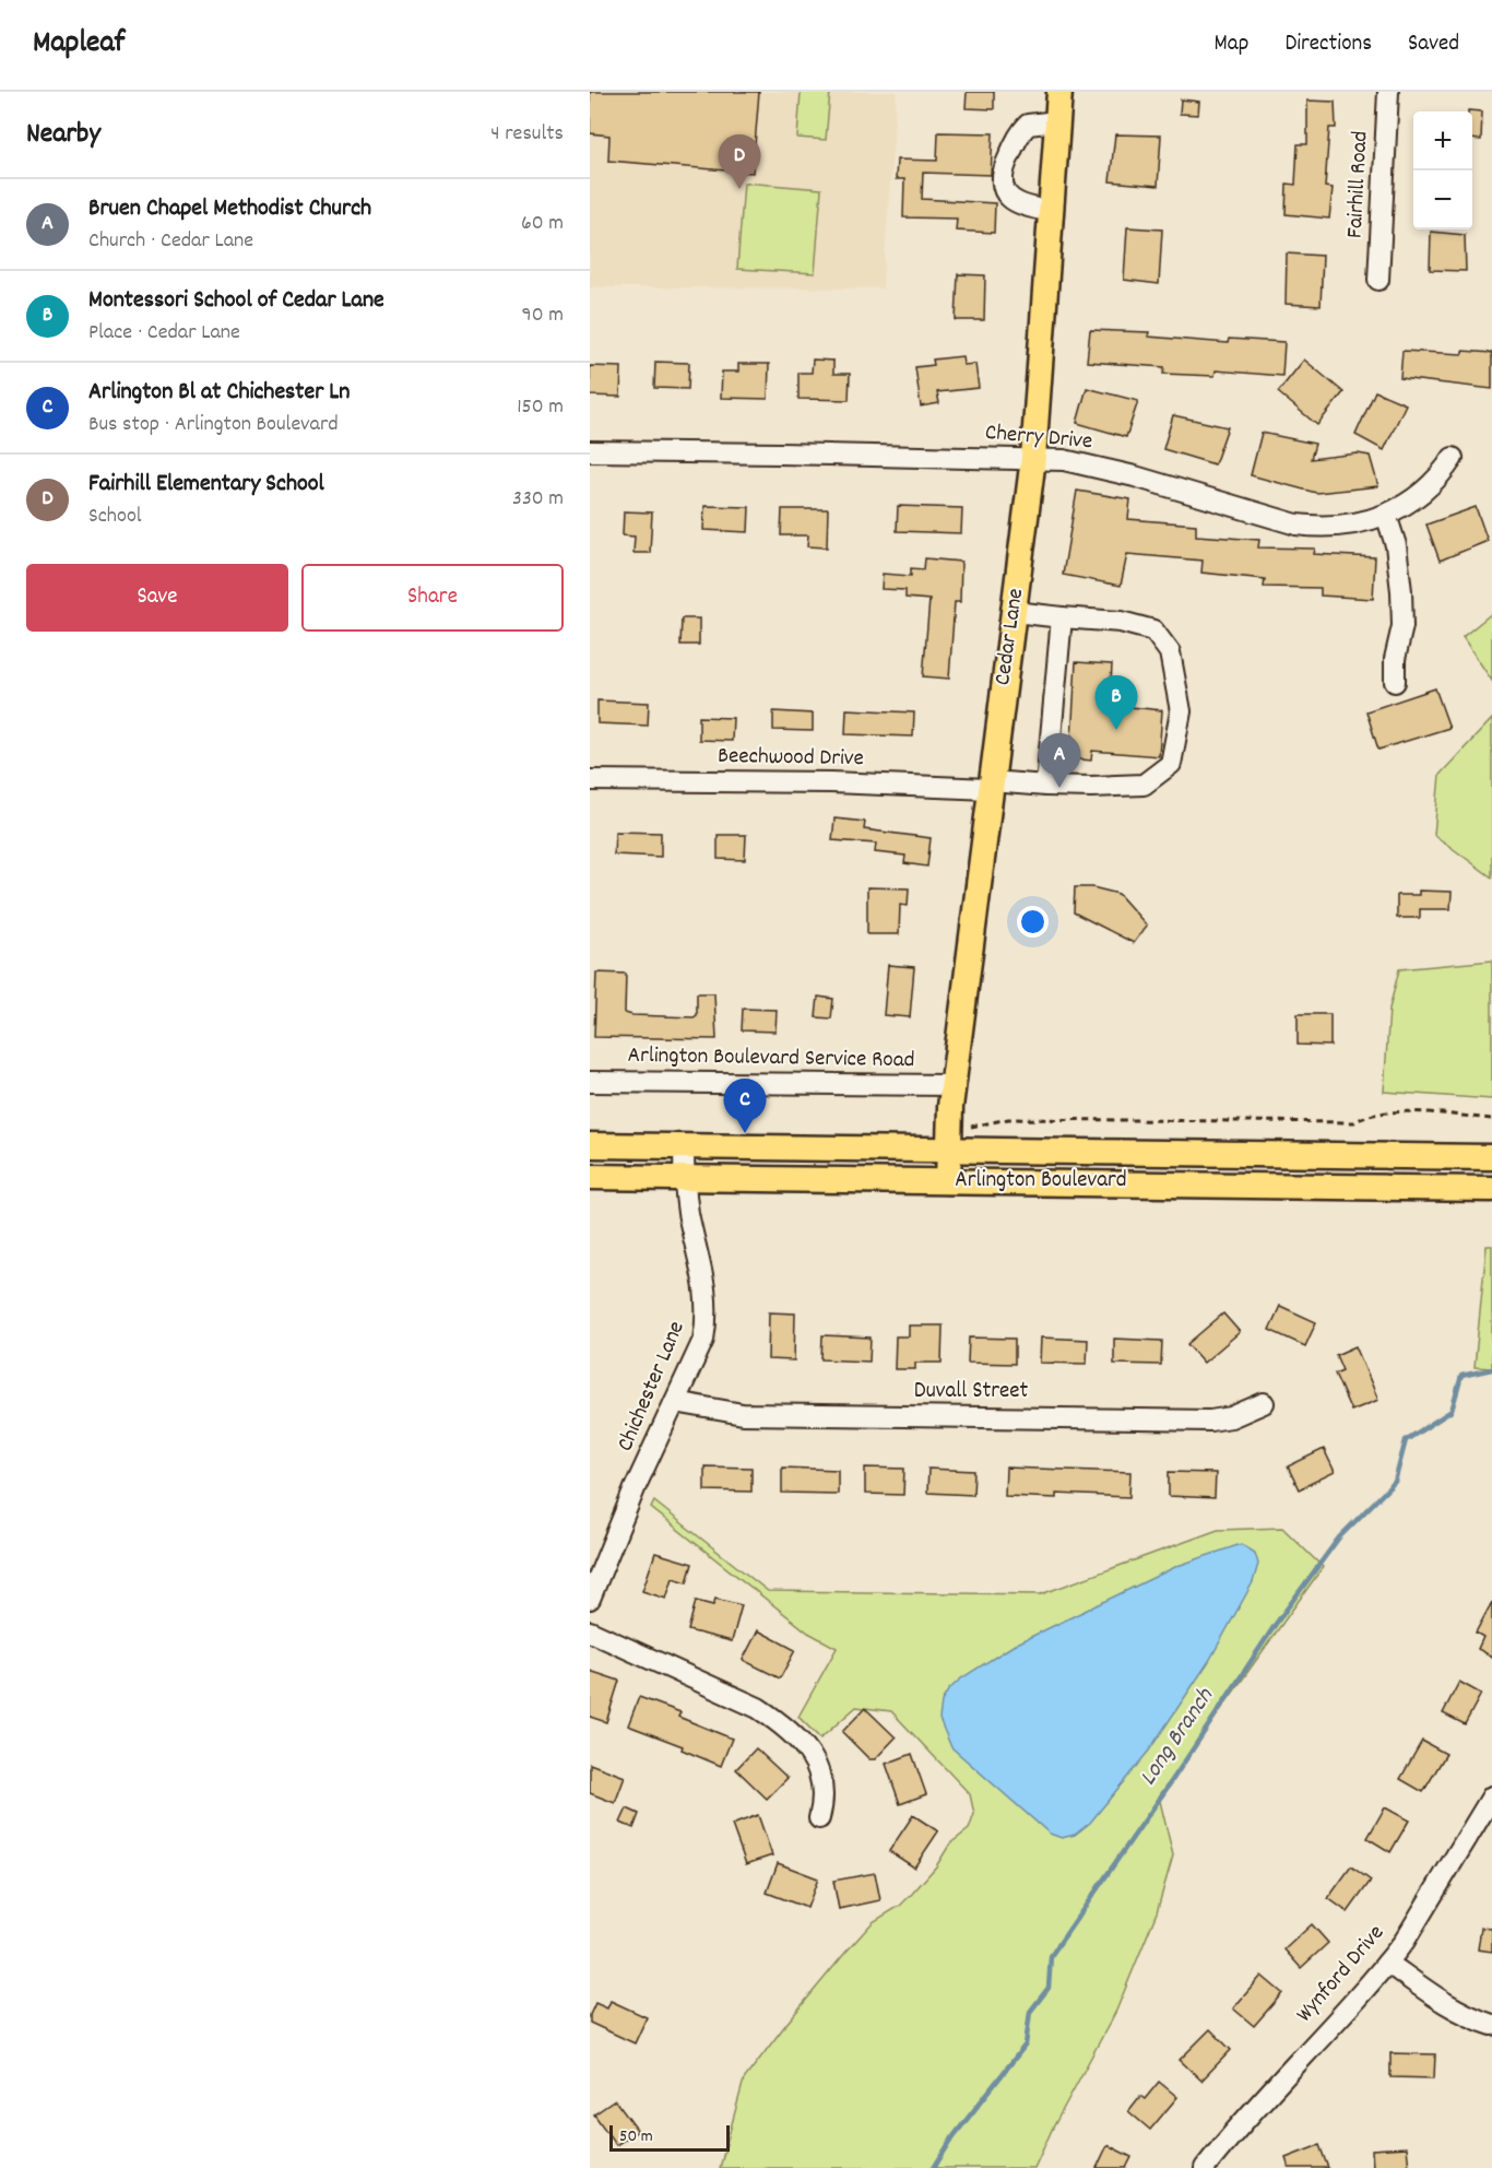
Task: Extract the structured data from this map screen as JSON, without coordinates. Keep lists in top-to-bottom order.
{
  "streets": {
    "main road": ["Cedar Lane", "Arlington Boulevard"],
    "street": [
      "Fairhill Road",
      "Cherry Drive",
      "Beechwood Drive",
      "Arlington Boulevard Service Road",
      "Chichester Lane",
      "Duvall Street",
      "Wynford Drive"
    ]
  },
  "crossings": [
    ["Cherry Drive", "Cedar Lane"],
    ["Cedar Lane", "Beechwood Drive"],
    ["Cedar Lane", "Arlington Boulevard Service Road"],
    ["Cedar Lane", "Arlington Boulevard"],
    ["Arlington Boulevard", "Chichester Lane"],
    ["Chichester Lane", "Duvall Street"]
  ],
  "water": ["Long Branch"],
  "scale_bar": "50 m",
  "page": {
    "header": "Mapleaf",
    "nav": ["Map", "Directions", "Saved"],
    "heading": ["Nearby", "4 results"],
    "map_buttons": ["+", "−"],
    "pins": [
      "D",
      "B",
      "A",
      "C"
    ],
    "list": [
      {
        "mark": "A",
        "name": "Bruen Chapel Methodist Church",
        "note": "Church · Cedar Lane",
        "value": "60 m"
      },
      {
        "mark": "B",
        "name": "Montessori School of Cedar Lane",
        "note": "Place · Cedar Lane",
        "value": "90 m"
      },
      {
        "mark": "C",
        "name": "Arlington Bl at Chichester Ln",
        "note": "Bus stop · Arlington Boulevard",
        "value": "150 m"
      },
      {
        "mark": "D",
        "name": "Fairhill Elementary School",
        "note": "School",
        "value": "330 m"
      }
    ],
    "buttons": ["Save", "Share"],
    "scale": "50 m"
  }
}
